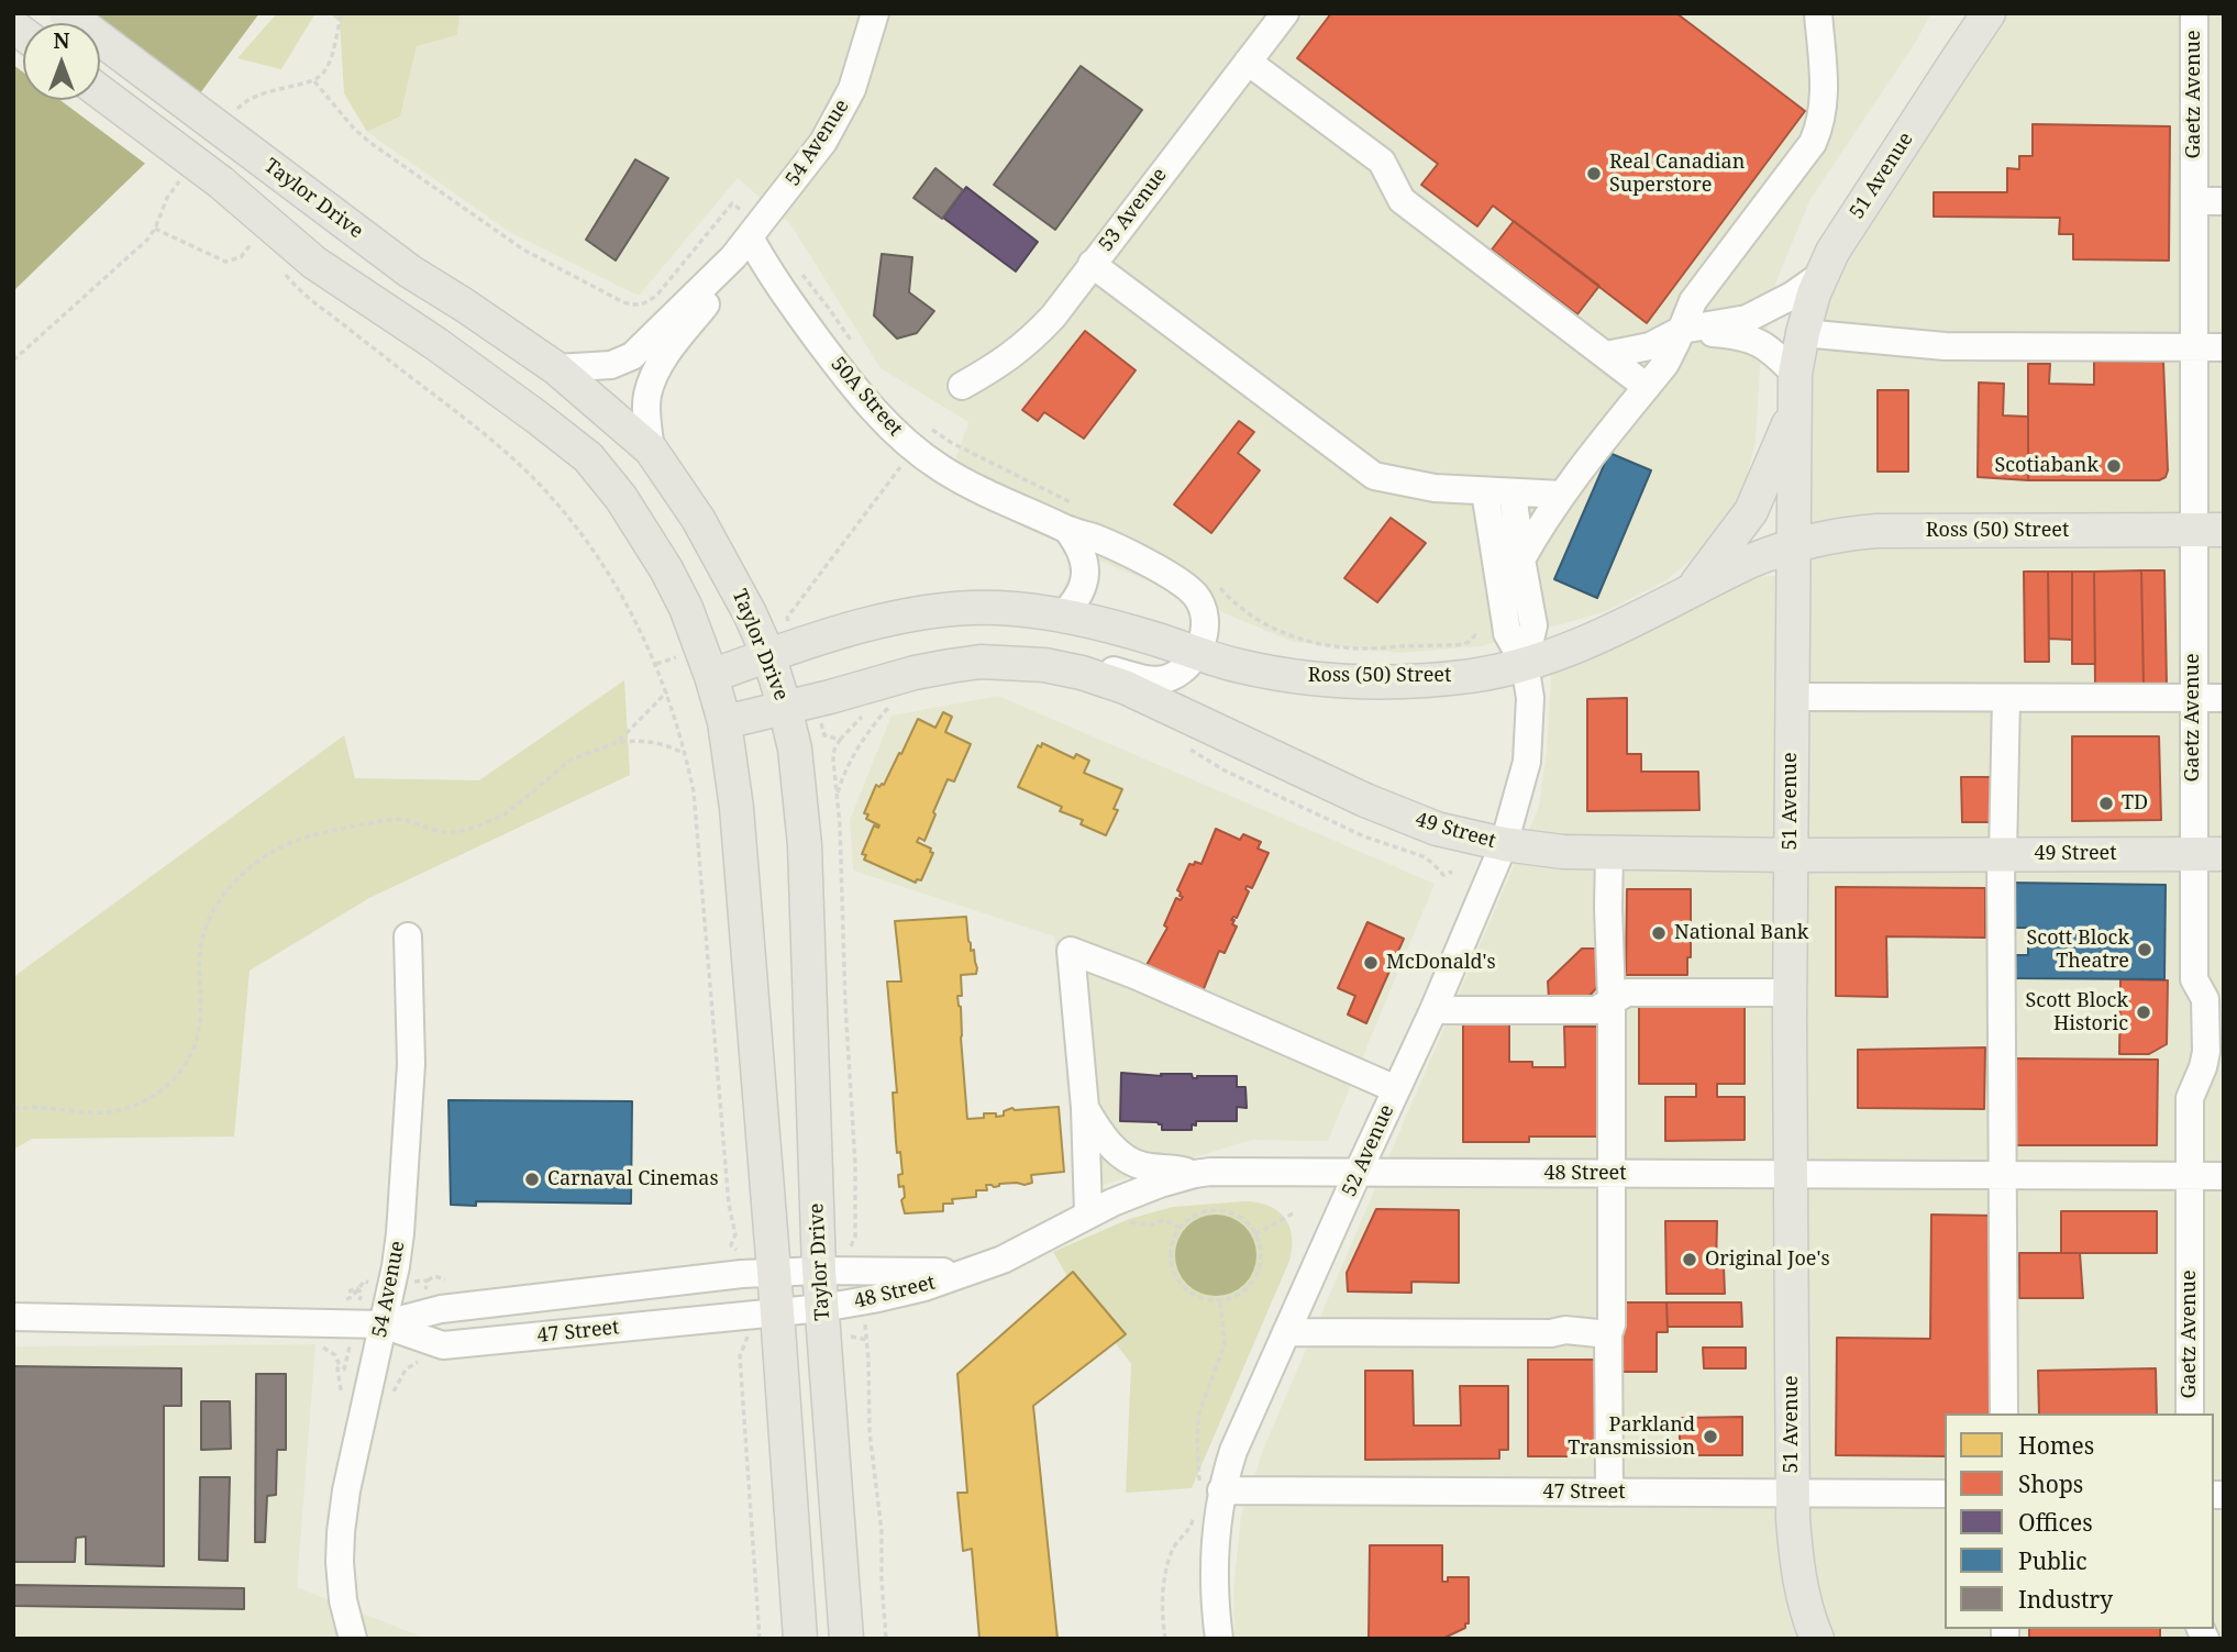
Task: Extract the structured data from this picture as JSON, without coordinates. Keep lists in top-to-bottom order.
{
  "streets": {
    "main road": [
      "51 Avenue",
      "Taylor Drive",
      "Ross (50) Street",
      "49 Street"
    ],
    "street": [
      "Gaetz Avenue",
      "54 Avenue",
      "53 Avenue",
      "50A Street",
      "52 Avenue",
      "48 Street",
      "47 Street"
    ]
  },
  "crossings": [
    ["Gaetz Avenue", "Ross (50) Street"],
    ["Gaetz Avenue", "49 Street"],
    ["Gaetz Avenue", "48 Street"],
    ["54 Avenue", "50A Street"],
    ["54 Avenue", "47 Street"],
    ["51 Avenue", "Ross (50) Street"],
    ["51 Avenue", "49 Street"],
    ["51 Avenue", "48 Street"],
    ["51 Avenue", "47 Street"],
    ["Taylor Drive", "Ross (50) Street"],
    ["Taylor Drive", "49 Street"],
    ["Taylor Drive", "48 Street"],
    ["50A Street", "Ross (50) Street"],
    ["Ross (50) Street", "52 Avenue"],
    ["49 Street", "52 Avenue"],
    ["52 Avenue", "48 Street"],
    ["52 Avenue", "47 Street"],
    ["48 Street", "47 Street"]
  ],
  "places": [
    "Real Canadian Superstore",
    "Scotiabank",
    "TD",
    "National Bank",
    "Scott Block Theatre",
    "McDonald's",
    "Scott Block Historic",
    "Carnaval Cinemas",
    "Original Joe's",
    "Parkland Transmission"
  ],
  "legend": [
    "Homes",
    "Shops",
    "Offices",
    "Public",
    "Industry"
  ],
  "north": "top"
}
